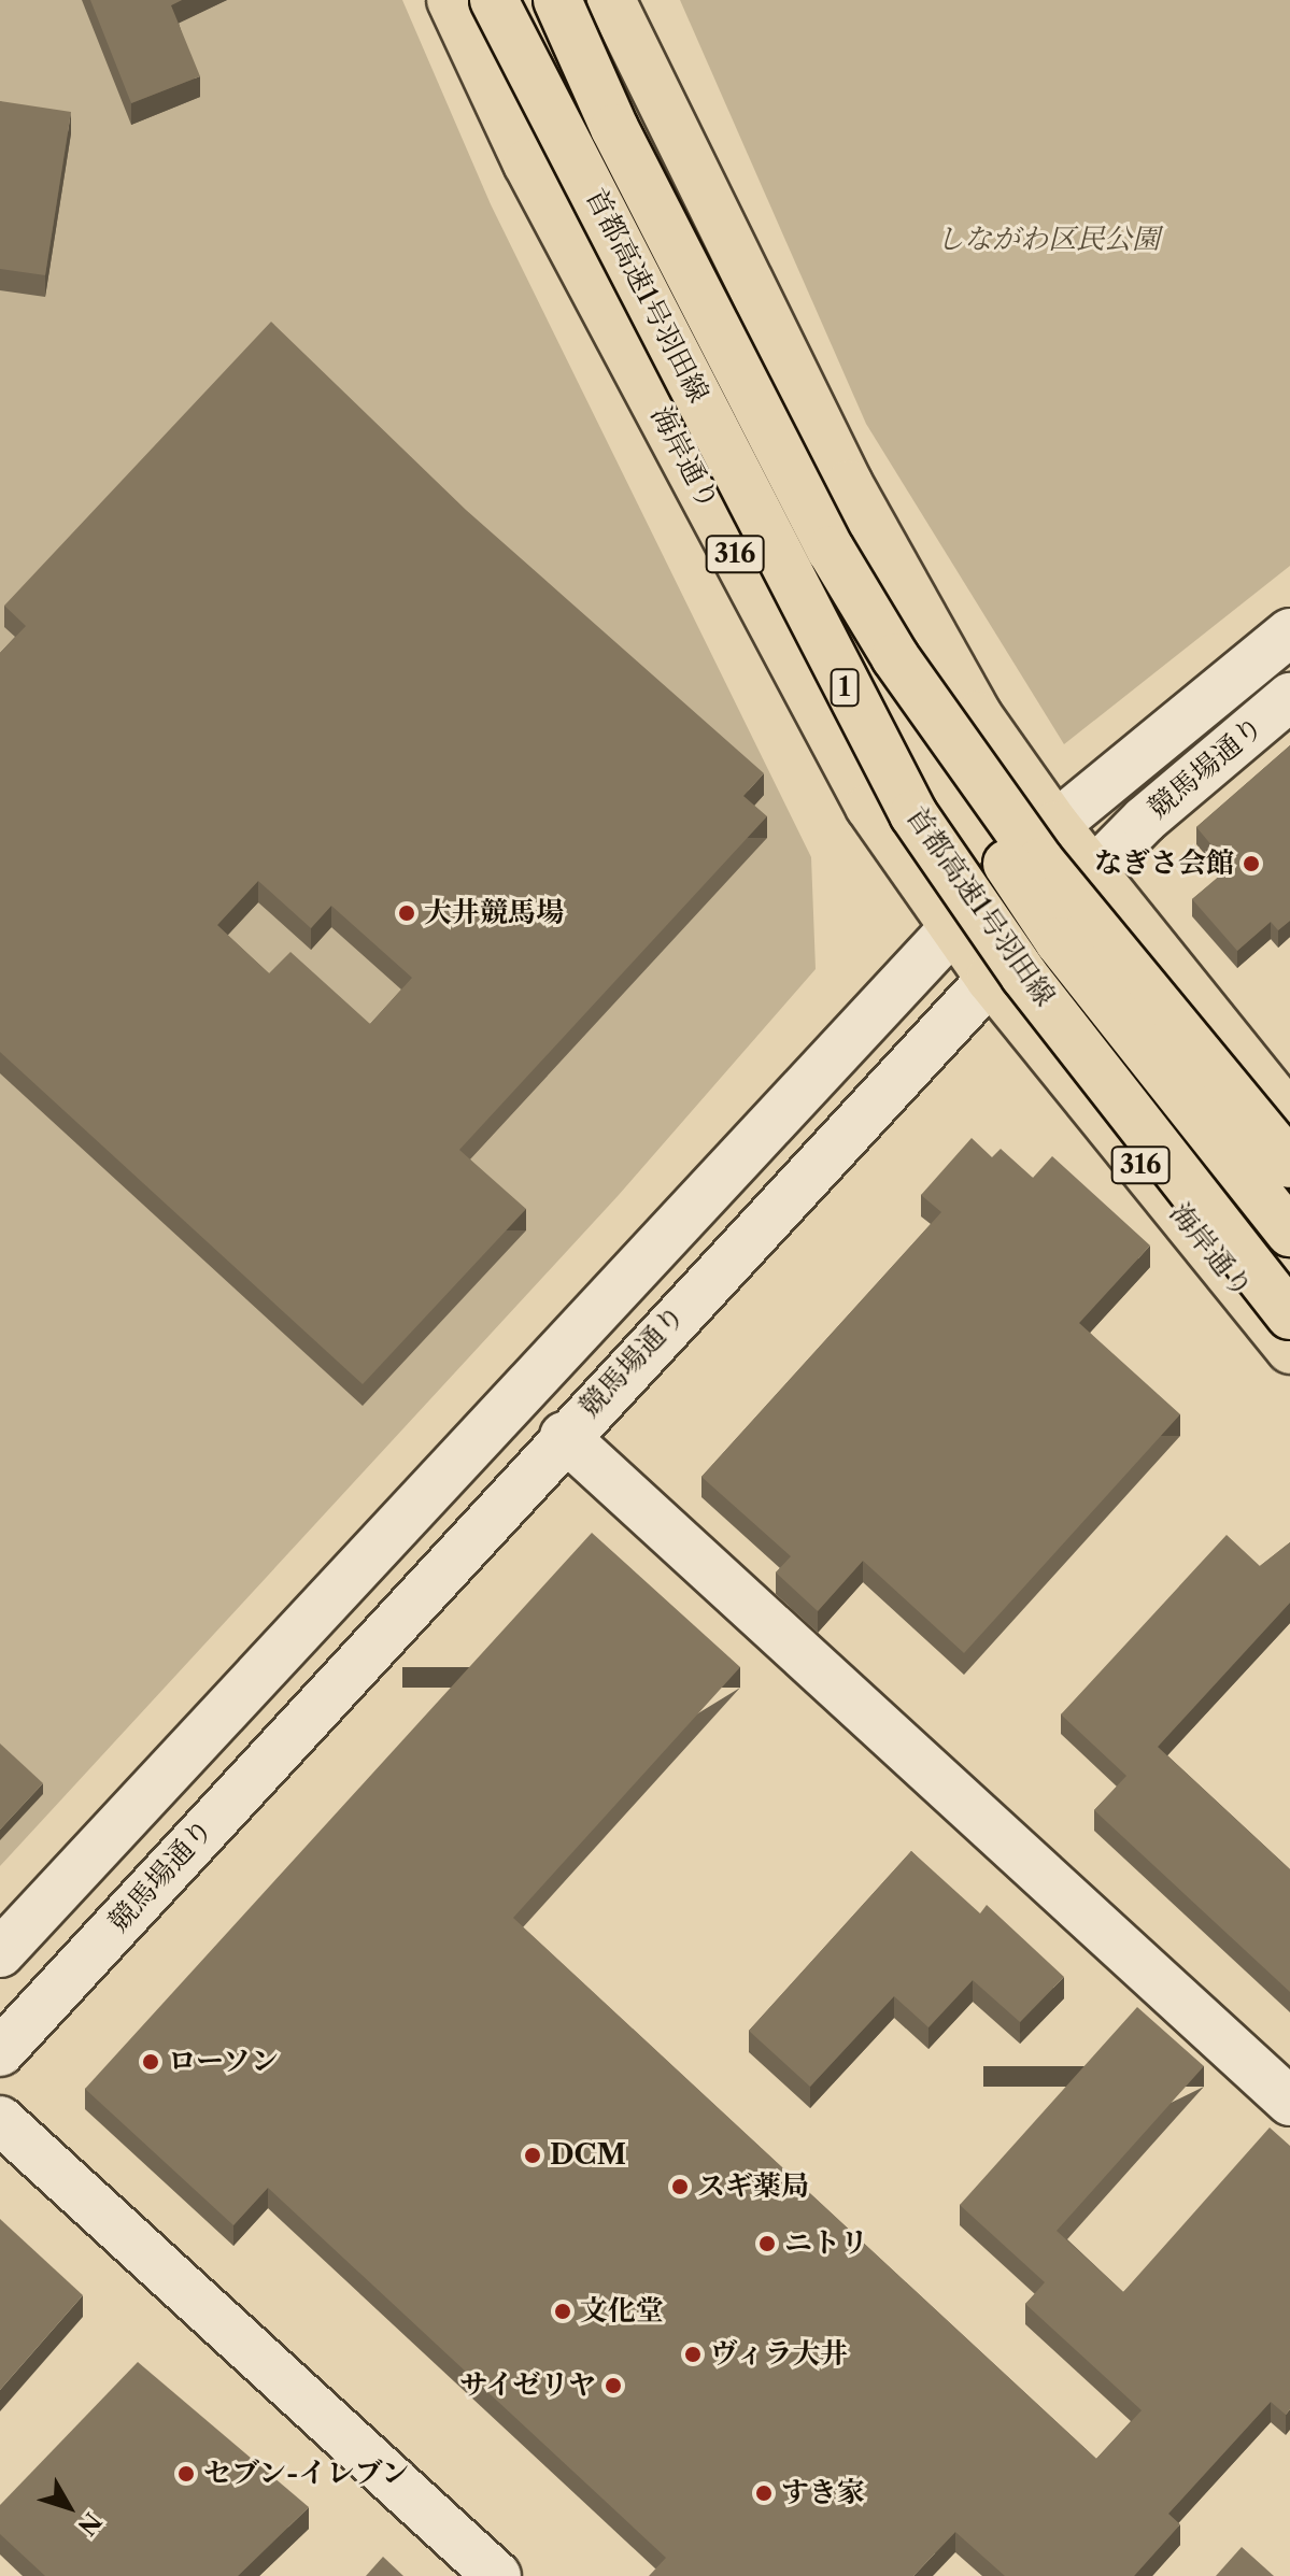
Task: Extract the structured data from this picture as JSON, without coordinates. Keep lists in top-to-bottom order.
{
  "streets": {
    "main road": [
      "首都高速1号羽田線",
      "海岸通り",
      "316",
      "1"
    ],
    "street": ["競馬場通り"]
  },
  "crossings": [
    ["海岸通り", "競馬場通り"]
  ],
  "parks": ["しながわ区民公園"],
  "places": [
    "なぎさ会館",
    "大井競馬場",
    "ローソン",
    "DCM",
    "スギ薬局",
    "ニトリ",
    "文化堂",
    "ヴィラ大井",
    "サイゼリヤ",
    "セブン-イレブン",
    "すき家"
  ],
  "north": "bottom right"
}
